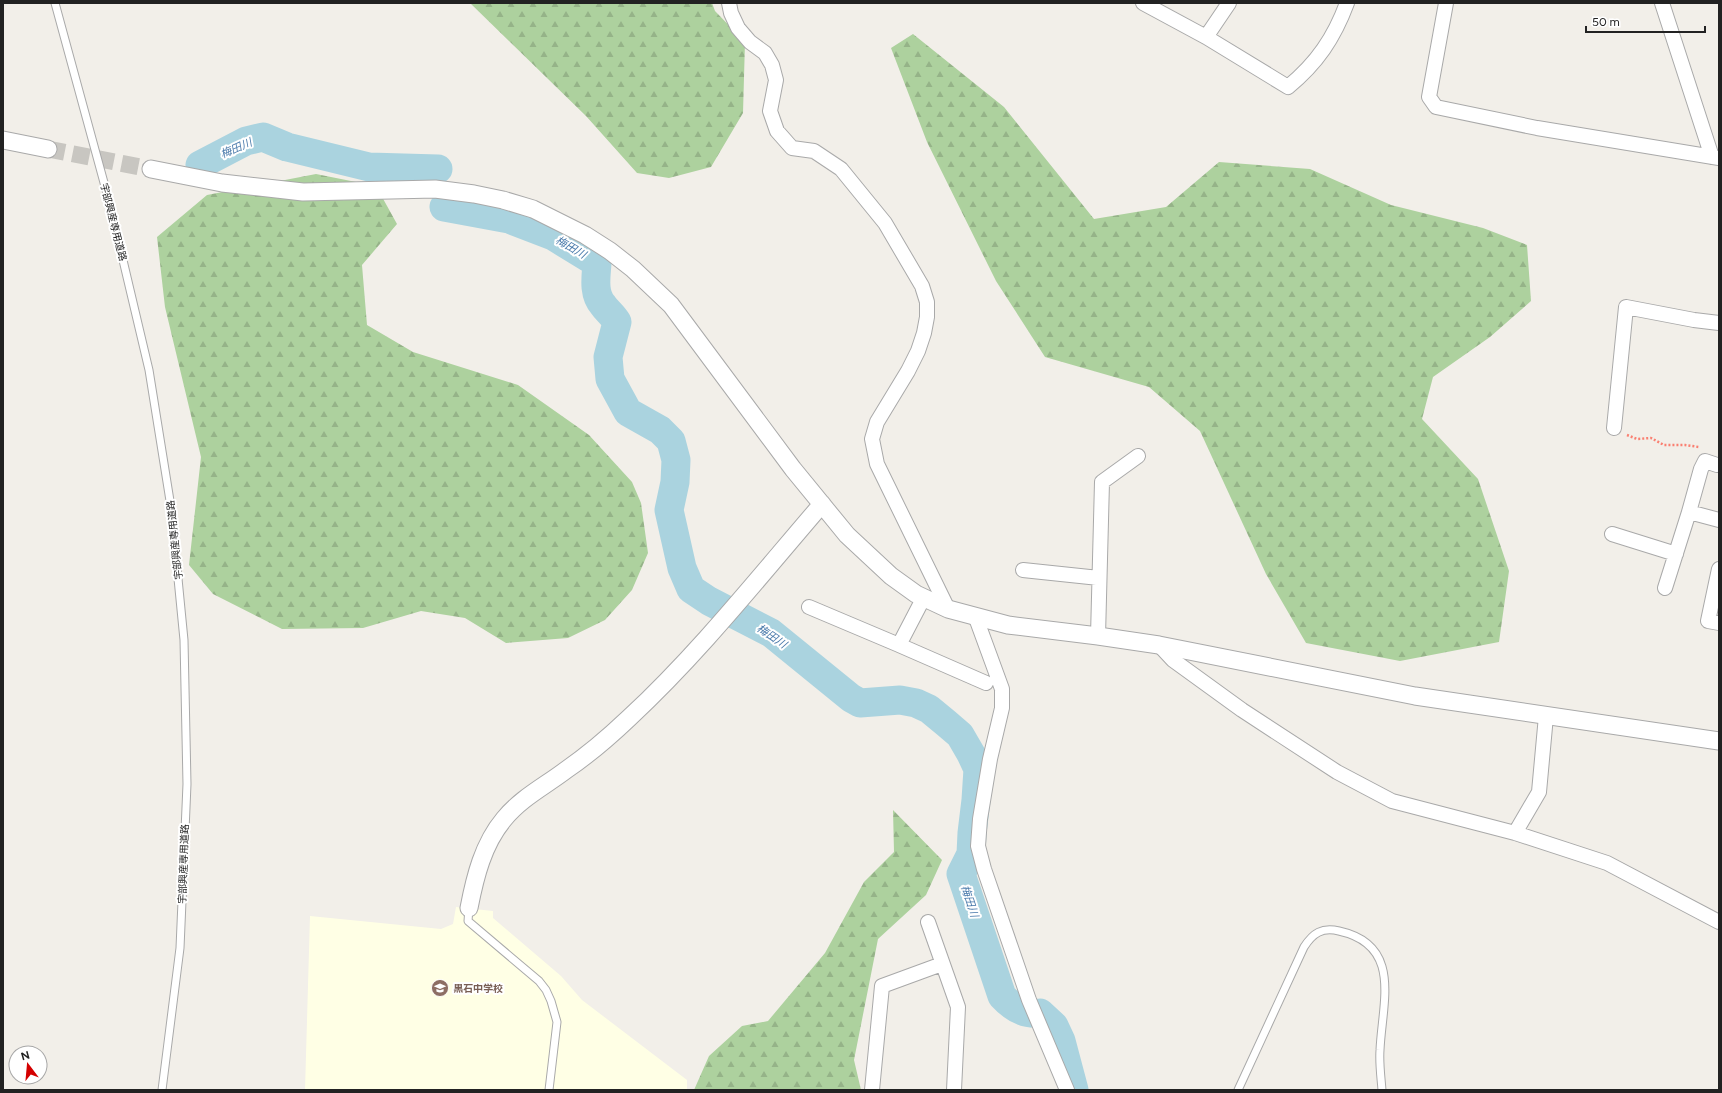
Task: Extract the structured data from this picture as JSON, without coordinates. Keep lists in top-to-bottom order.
{
  "streets": {
    "lane": ["宇部興産専用道路"]
  },
  "water": ["梅田川"],
  "places": {
    "school or university": ["黒石中学校"]
  },
  "scale_bar": "50 m",
  "north": "top"
}
